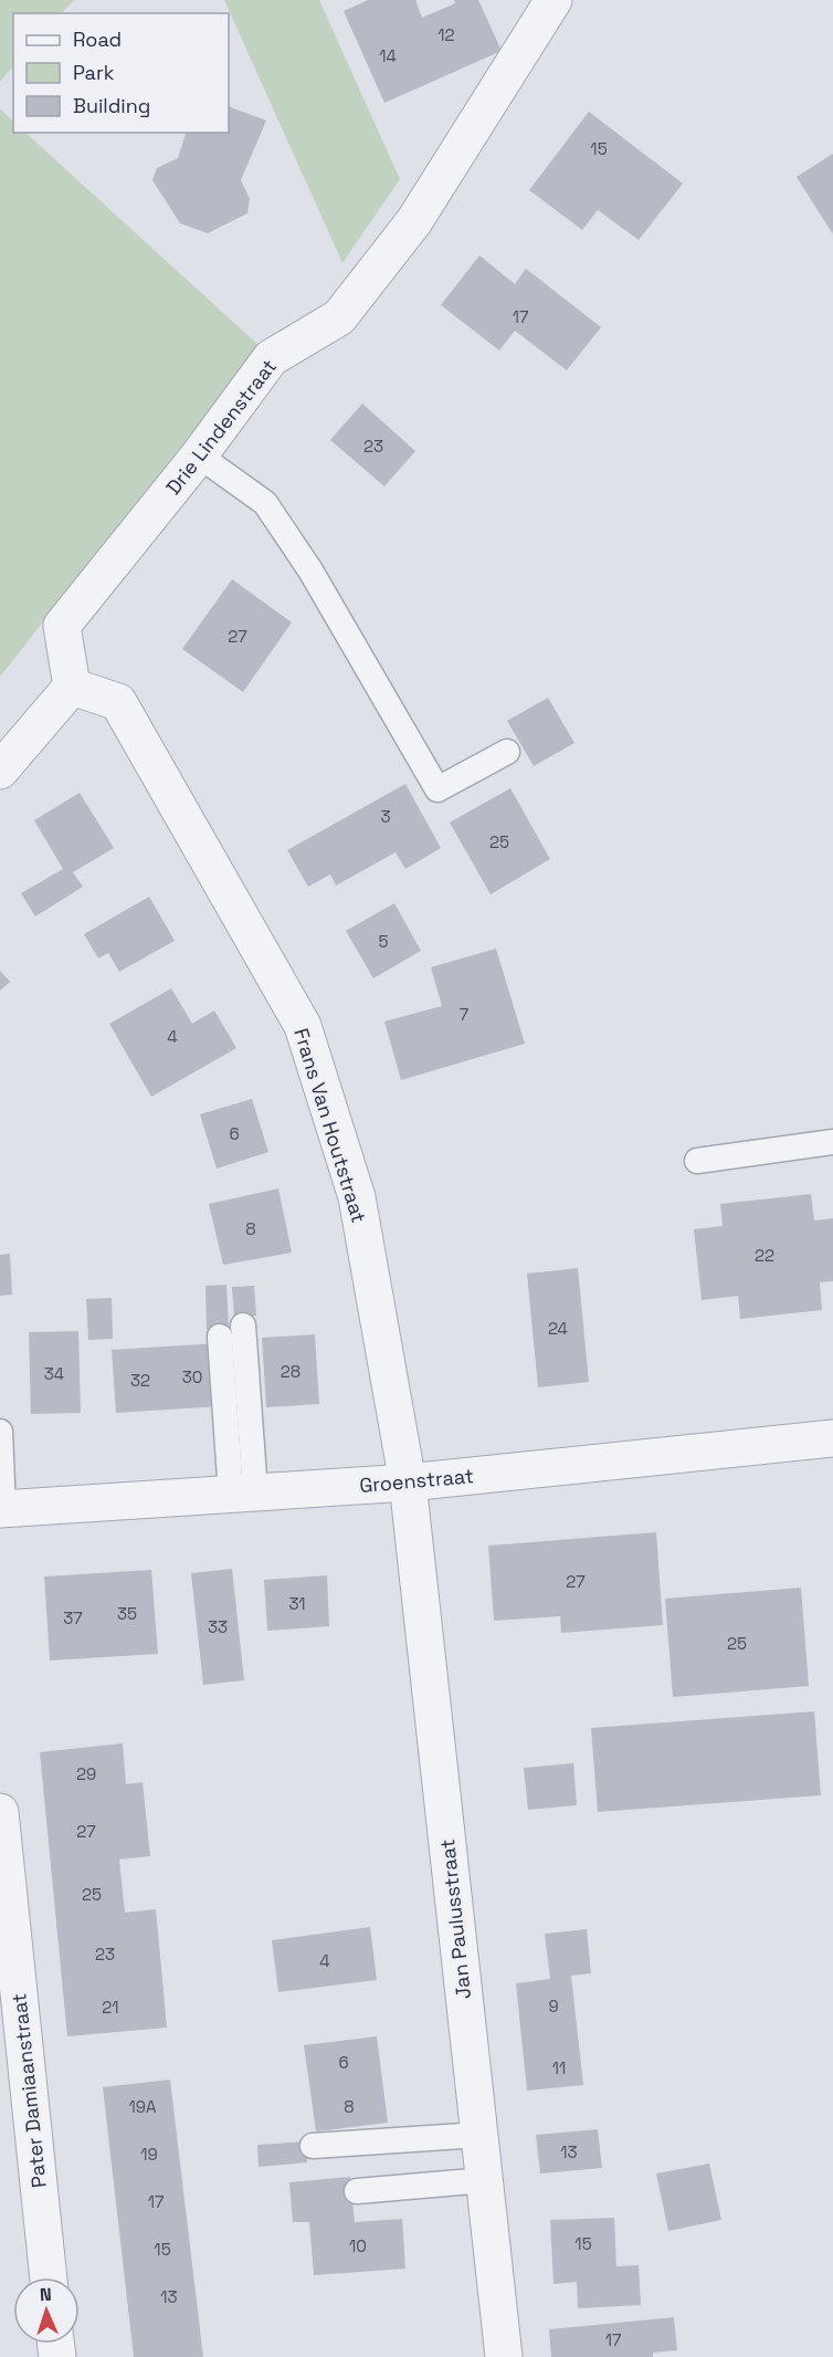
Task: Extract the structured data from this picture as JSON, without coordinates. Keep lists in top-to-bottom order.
{
  "streets": {
    "street": [
      "Drie Lindenstraat",
      "Frans Van Houtstraat",
      "Groenstraat",
      "Jan Paulusstraat",
      "Pater Damiaanstraat"
    ]
  },
  "crossings": [
    ["Drie Lindenstraat", "Frans Van Houtstraat"],
    ["Frans Van Houtstraat", "Groenstraat"],
    ["Frans Van Houtstraat", "Jan Paulusstraat"],
    ["Groenstraat", "Jan Paulusstraat"]
  ],
  "house_numbers": [
    "12",
    "14",
    "15",
    "17",
    "23",
    "27",
    "3",
    "25",
    "5",
    "7",
    "4",
    "6",
    "8",
    "22",
    "24",
    "28",
    "34",
    "30",
    "32",
    "27",
    "31",
    "35",
    "37",
    "33",
    "25",
    "29",
    "27",
    "25",
    "23",
    "4",
    "9",
    "21",
    "6",
    "11",
    "19A",
    "8",
    "13",
    "19",
    "17",
    "15",
    "10",
    "15",
    "13",
    "17"
  ],
  "legend": ["Road", "Park", "Building"],
  "north": "top"
}
